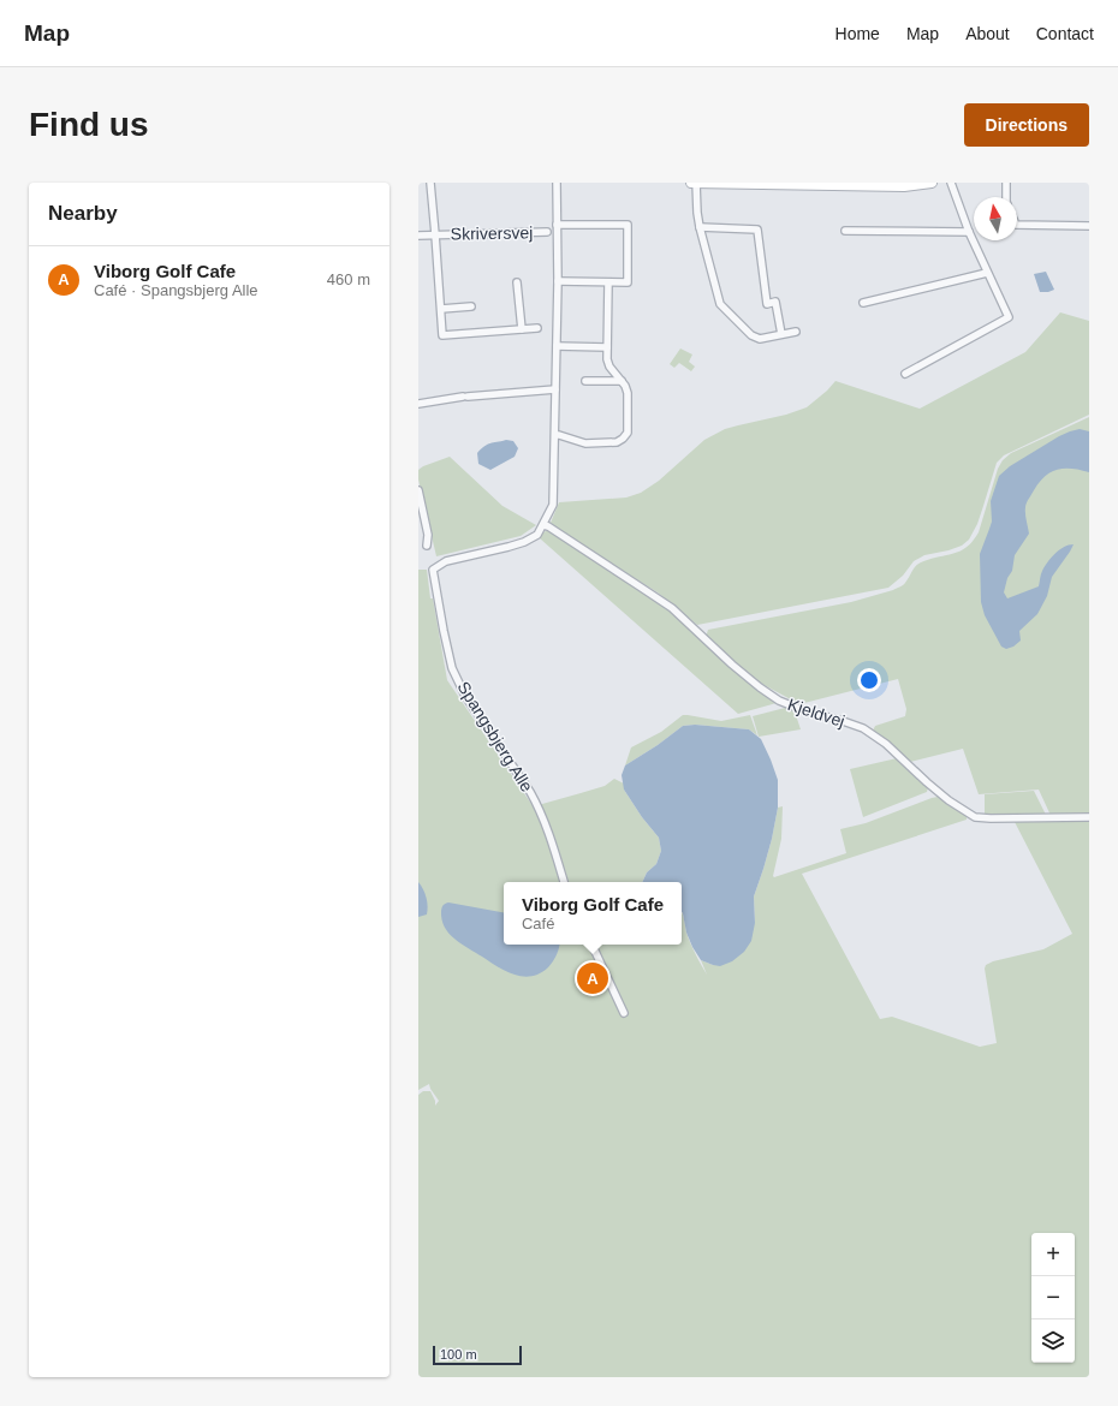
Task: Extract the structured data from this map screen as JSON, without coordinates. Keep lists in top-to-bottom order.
{
  "streets": {
    "street": ["Skriversvej", "Kjeldvej", "Spangsbjerg Alle"]
  },
  "crossings": [
    ["Kjeldvej", "Spangsbjerg Alle"]
  ],
  "scale_bar": "100 m",
  "north": "top",
  "page": {
    "header": "Map",
    "nav": [
      "Home",
      "Map",
      "About",
      "Contact"
    ],
    "buttons": "Directions",
    "title": "Find us",
    "heading": "Nearby",
    "list": [
      {
        "mark": "A",
        "name": "Viborg Golf Cafe",
        "note": "Café · Spangsbjerg Alle",
        "value": "460 m"
      }
    ],
    "popup": ["Viborg Golf Cafe", "Café"],
    "pins": "A",
    "map_buttons": ["+", "−"],
    "scale": "100 m"
  }
}
